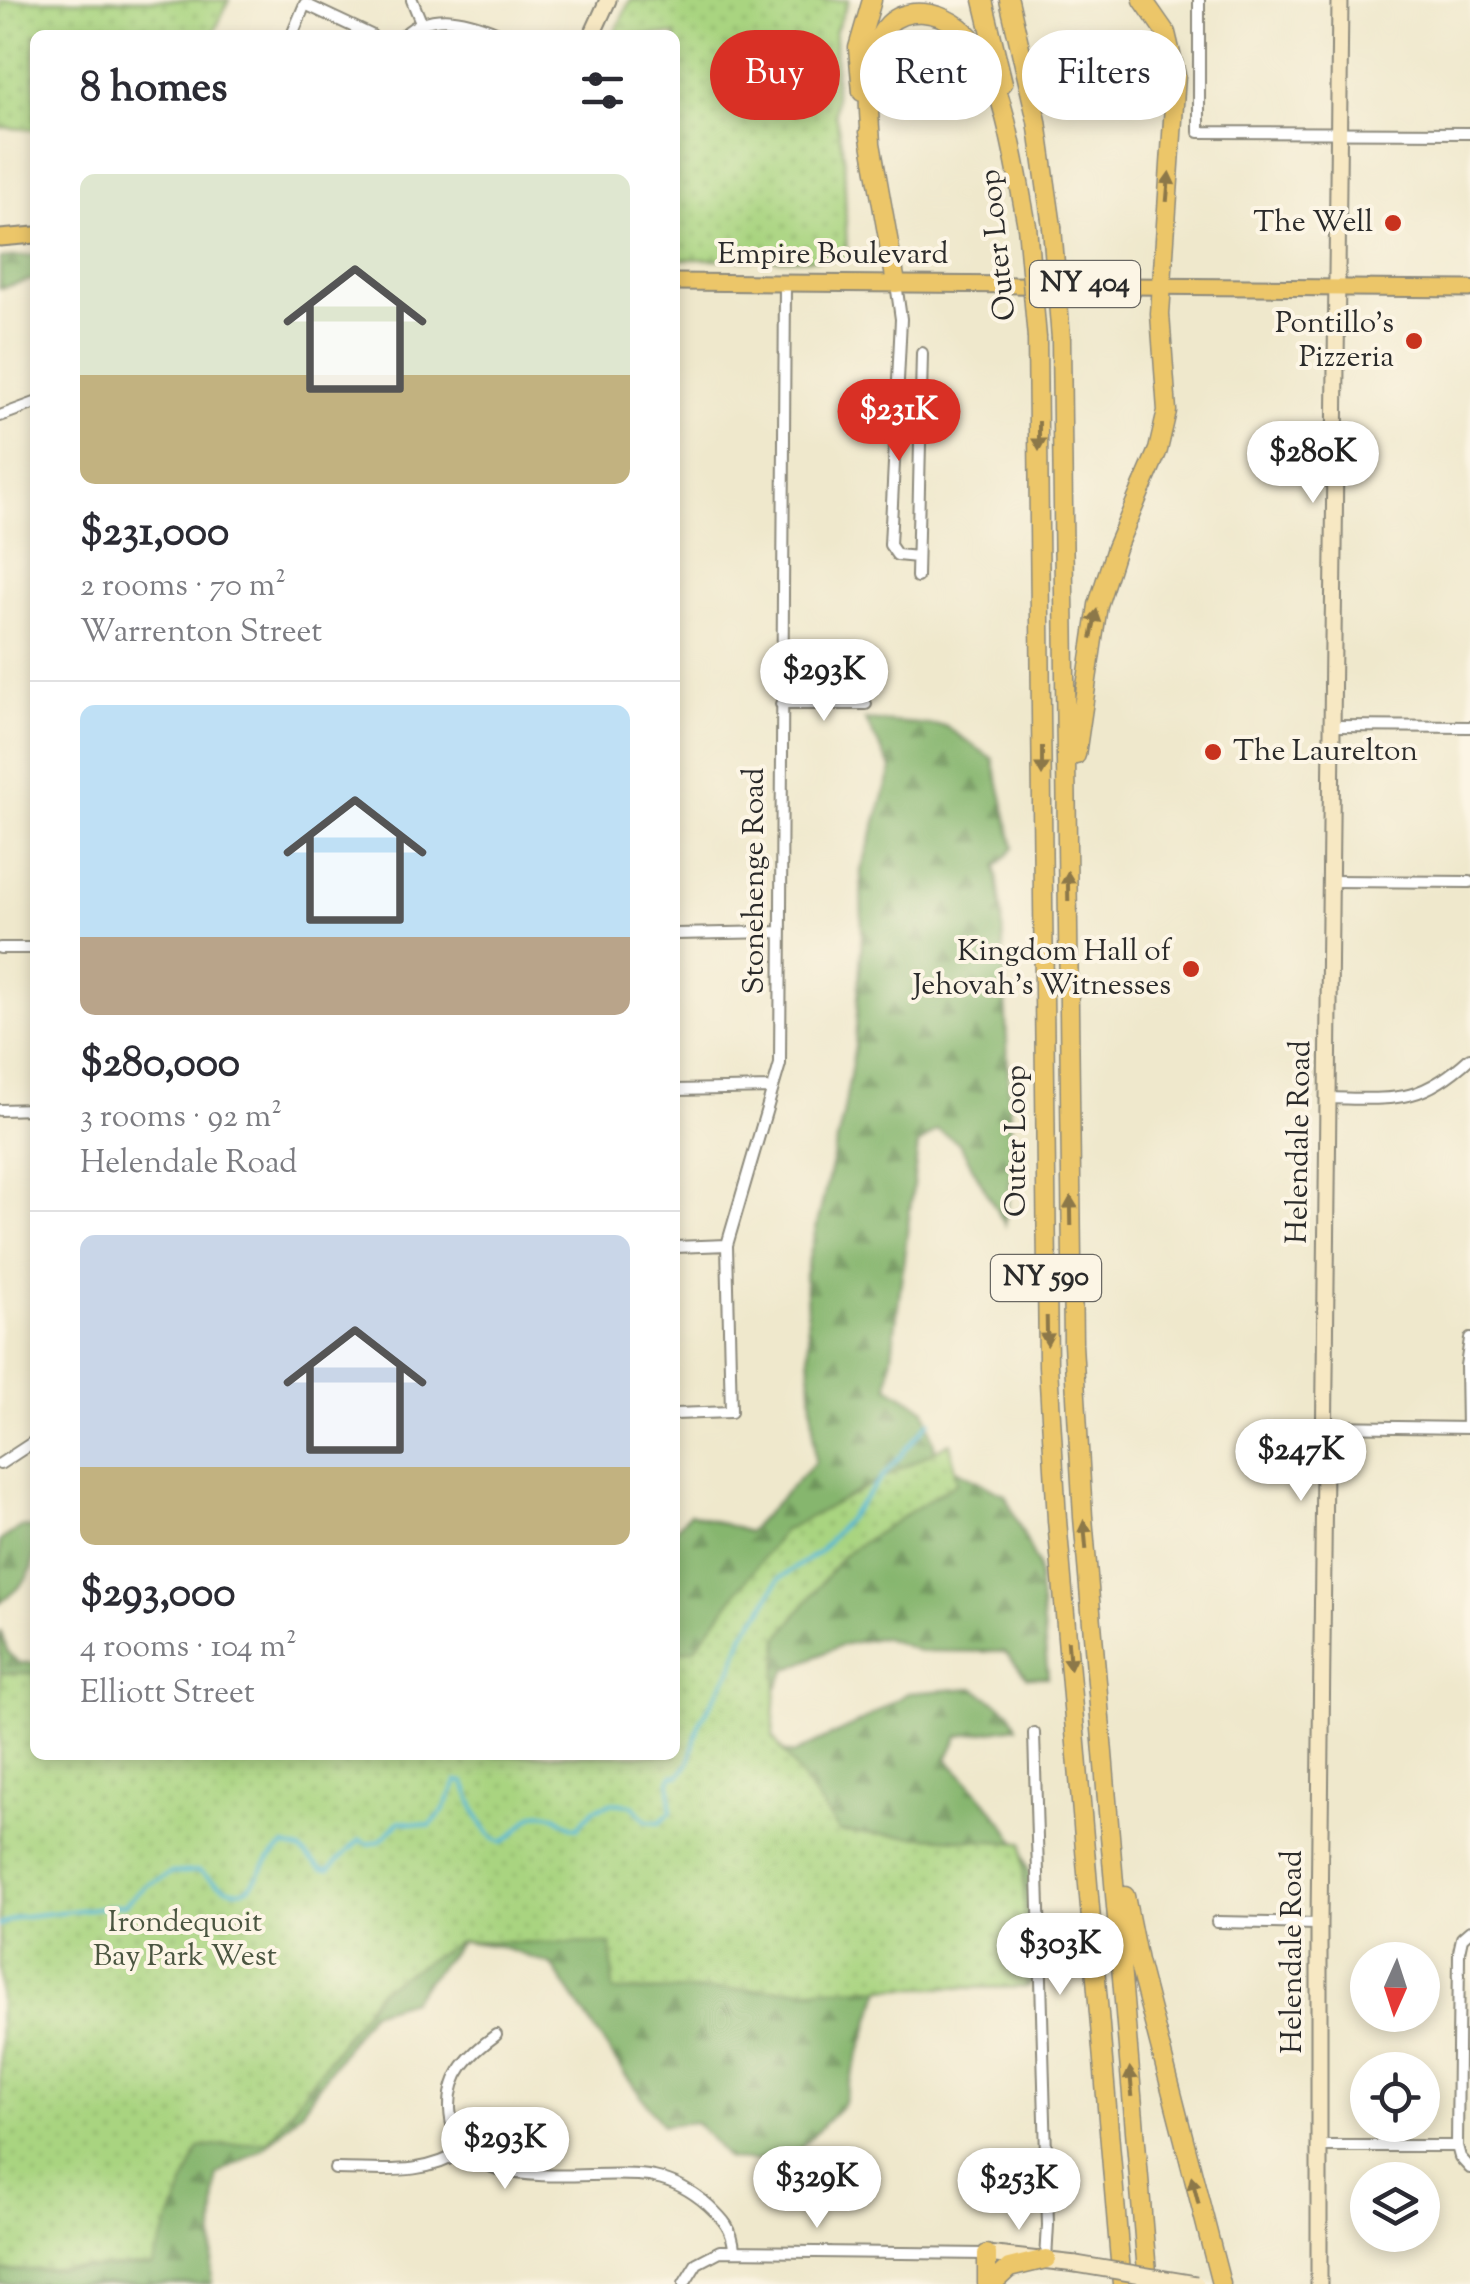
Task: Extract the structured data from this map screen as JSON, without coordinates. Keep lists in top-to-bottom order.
{
  "streets": {
    "highway": ["Outer Loop", "NY 590"],
    "main road": ["Empire Boulevard", "NY 404"],
    "street": ["Stonehenge Road", "Helendale Road"]
  },
  "crossings": [
    ["Empire Boulevard", "Stonehenge Road"],
    ["Empire Boulevard", "Helendale Road"]
  ],
  "parks": ["Irondequoit Bay Park West"],
  "places": [
    "The Well",
    "Pontillo's Pizzeria",
    "The Laurelton",
    "Kingdom Hall of Jehovah’s Witnesses"
  ],
  "north": "bottom",
  "page": {
    "chip": ["Buy", "Rent", "Filters"],
    "heading": "8 homes",
    "list": [
      {
        "name": "$231,000",
        "note": "2 rooms · 70 m² · Warrenton Street"
      },
      {
        "name": "$280,000",
        "note": "3 rooms · 92 m² · Helendale Road"
      },
      {
        "name": "$293,000",
        "note": "4 rooms · 104 m² · Elliott Street"
      }
    ],
    "price": [
      "$231K",
      "$280K",
      "$293K",
      "$247K",
      "$303K",
      "$293K",
      "$329K",
      "$253K"
    ]
  }
}
